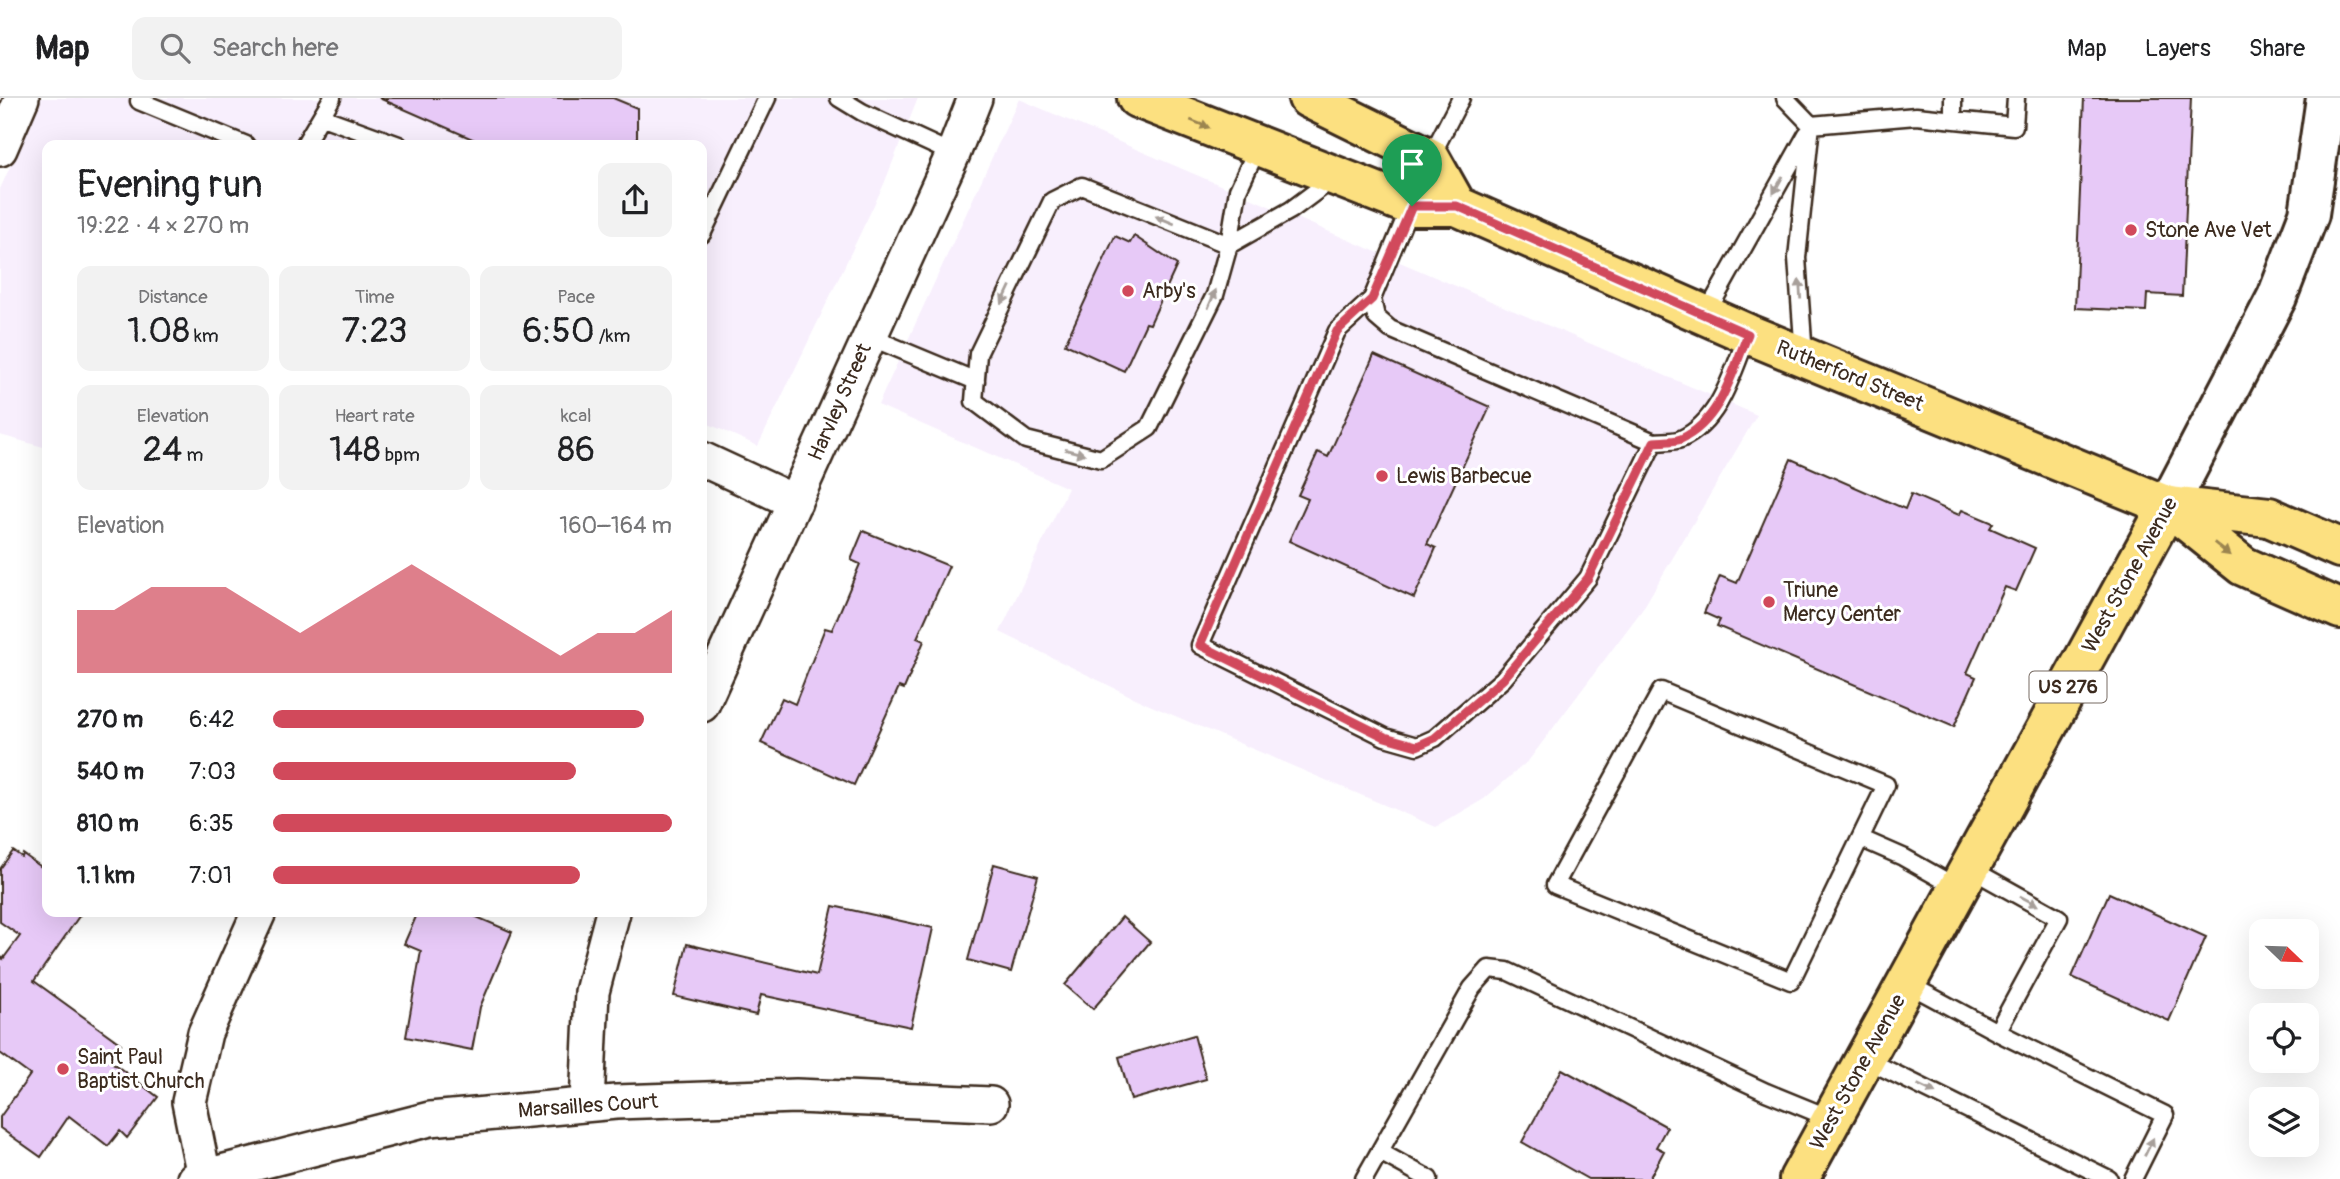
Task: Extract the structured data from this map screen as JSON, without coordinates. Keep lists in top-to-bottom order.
{
  "streets": {
    "main road": ["Rutherford Street", "West Stone Avenue", "US 276"],
    "street": ["Harvley Street", "Marsailles Court"]
  },
  "crossings": [
    ["Rutherford Street", "West Stone Avenue"]
  ],
  "places": [
    "Stone Ave Vet",
    "Arby's",
    "Lewis Barbecue",
    "Triune Mercy Center",
    "Saint Paul Baptist Church"
  ],
  "north": "bottom right",
  "page": {
    "header": "Map",
    "search": "Search here",
    "nav": ["Map", "Layers", "Share"],
    "heading": ["Evening run", "19:22 · 4 × 270 m"],
    "stats": [
      ["Distance", "1.08 km"],
      ["Time", "7:23"],
      ["Pace", "6:50 /km"],
      ["Elevation", "24 m"],
      ["Heart rate", "148 bpm"],
      ["kcal", "86"]
    ],
    "chart": ["Elevation", "160–164 m"],
    "list": [
      {
        "name": "270 m",
        "note": "6:42"
      },
      {
        "name": "540 m",
        "note": "7:03"
      },
      {
        "name": "810 m",
        "note": "6:35"
      },
      {
        "name": "1.1 km",
        "note": "7:01"
      }
    ]
  }
}
